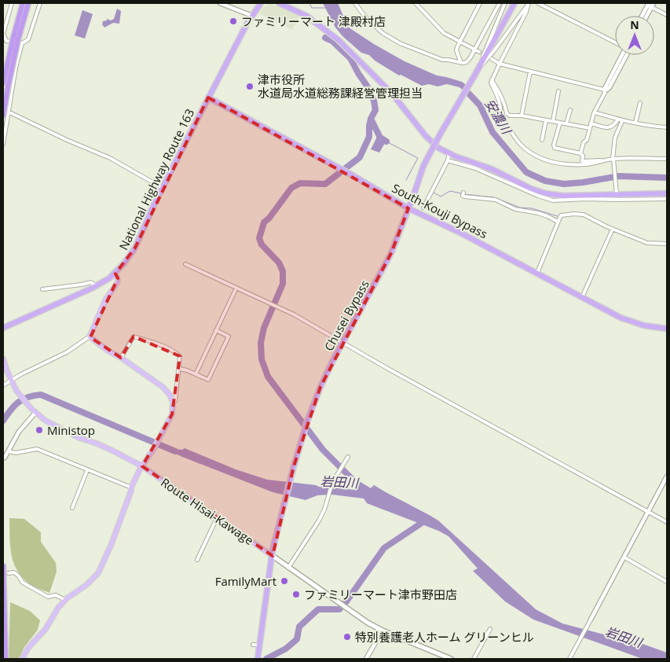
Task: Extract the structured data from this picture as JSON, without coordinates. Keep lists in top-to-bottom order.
{
  "streets": {
    "highway": ["National Highway Route 163", "South-Kouji Bypass", "Chusei Bypass"],
    "main road": ["Route Hisai-Kawage"]
  },
  "crossings": [
    ["National Highway Route 163", "South-Kouji Bypass"],
    ["South-Kouji Bypass", "Chusei Bypass"],
    ["Chusei Bypass", "Route Hisai-Kawage"]
  ],
  "water": ["安濃川", "岩田川"],
  "places": [
    "ファミリーマート 津殿村店",
    "津市役所 水道局水道総務課経営管理担当",
    "Ministop",
    "FamilyMart",
    "ファミリーマート津市野田店",
    "特別養護老人ホーム グリーンヒル"
  ],
  "north": "top"
}
